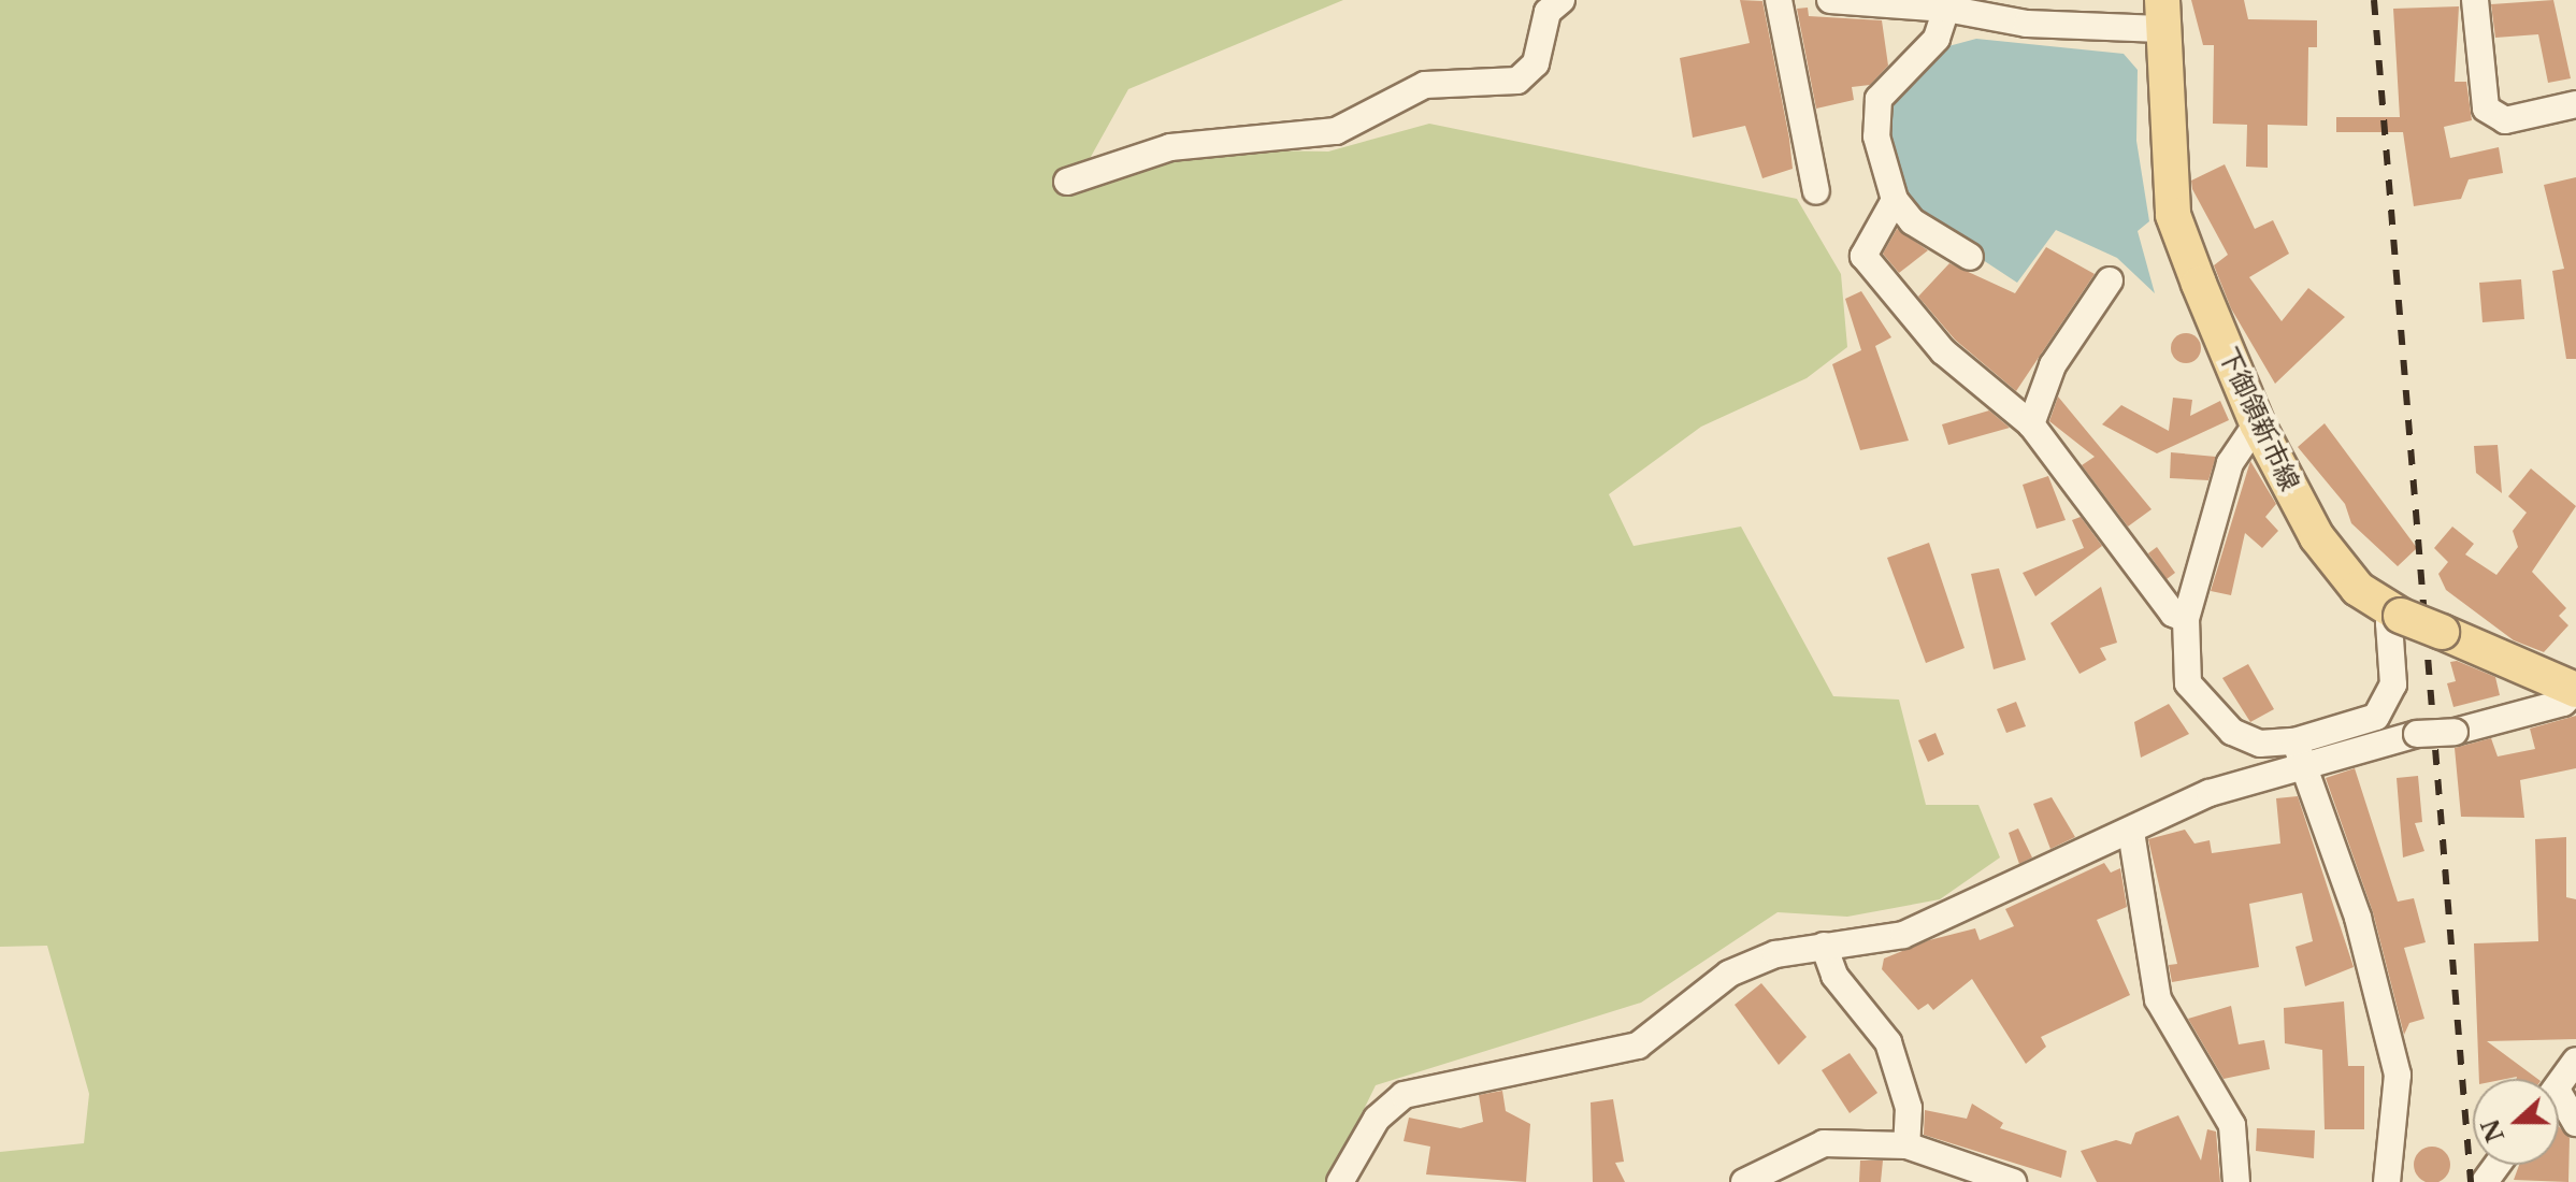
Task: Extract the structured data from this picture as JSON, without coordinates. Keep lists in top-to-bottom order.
{
  "streets": {
    "main road": ["下御領新市線"]
  },
  "north": "left"
}
